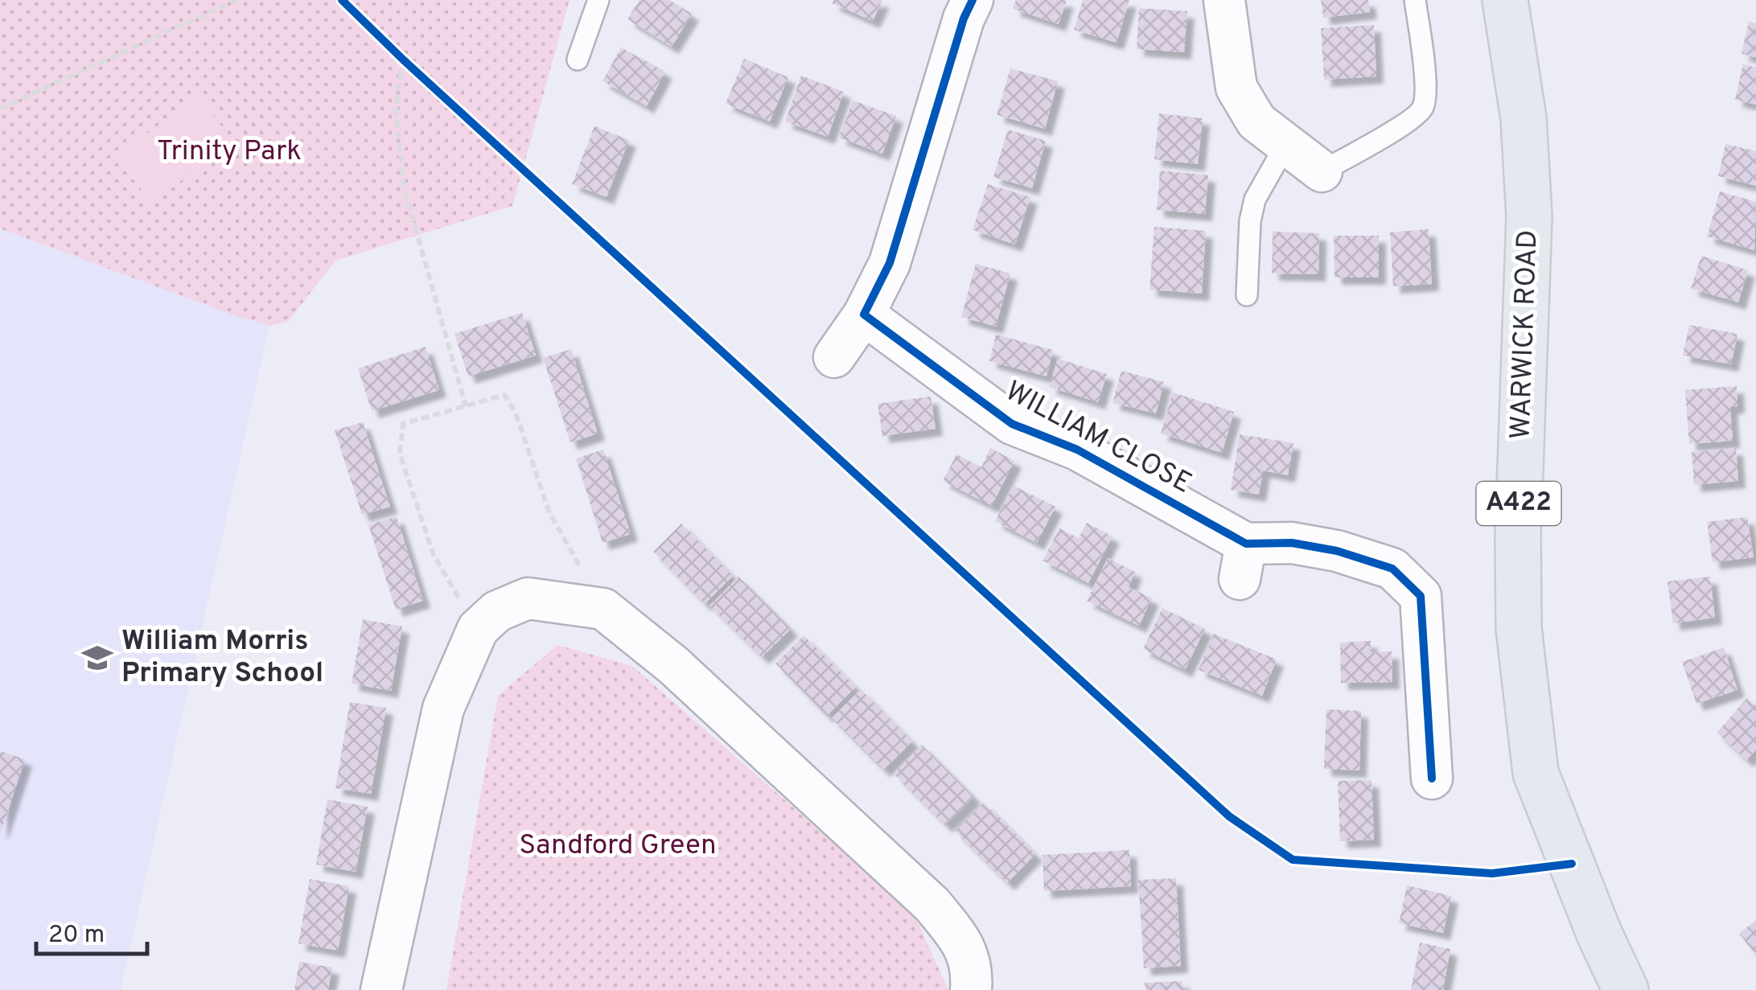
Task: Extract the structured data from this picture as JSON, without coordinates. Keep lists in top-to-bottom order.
{
  "streets": {
    "main road": ["WARWICK ROAD", "A422"],
    "street": ["WILLIAM CLOSE"]
  },
  "parks": ["Trinity Park", "Sandford Green"],
  "places": {
    "school or university": ["William Morris Primary School"]
  },
  "scale_bar": "20 m"
}
